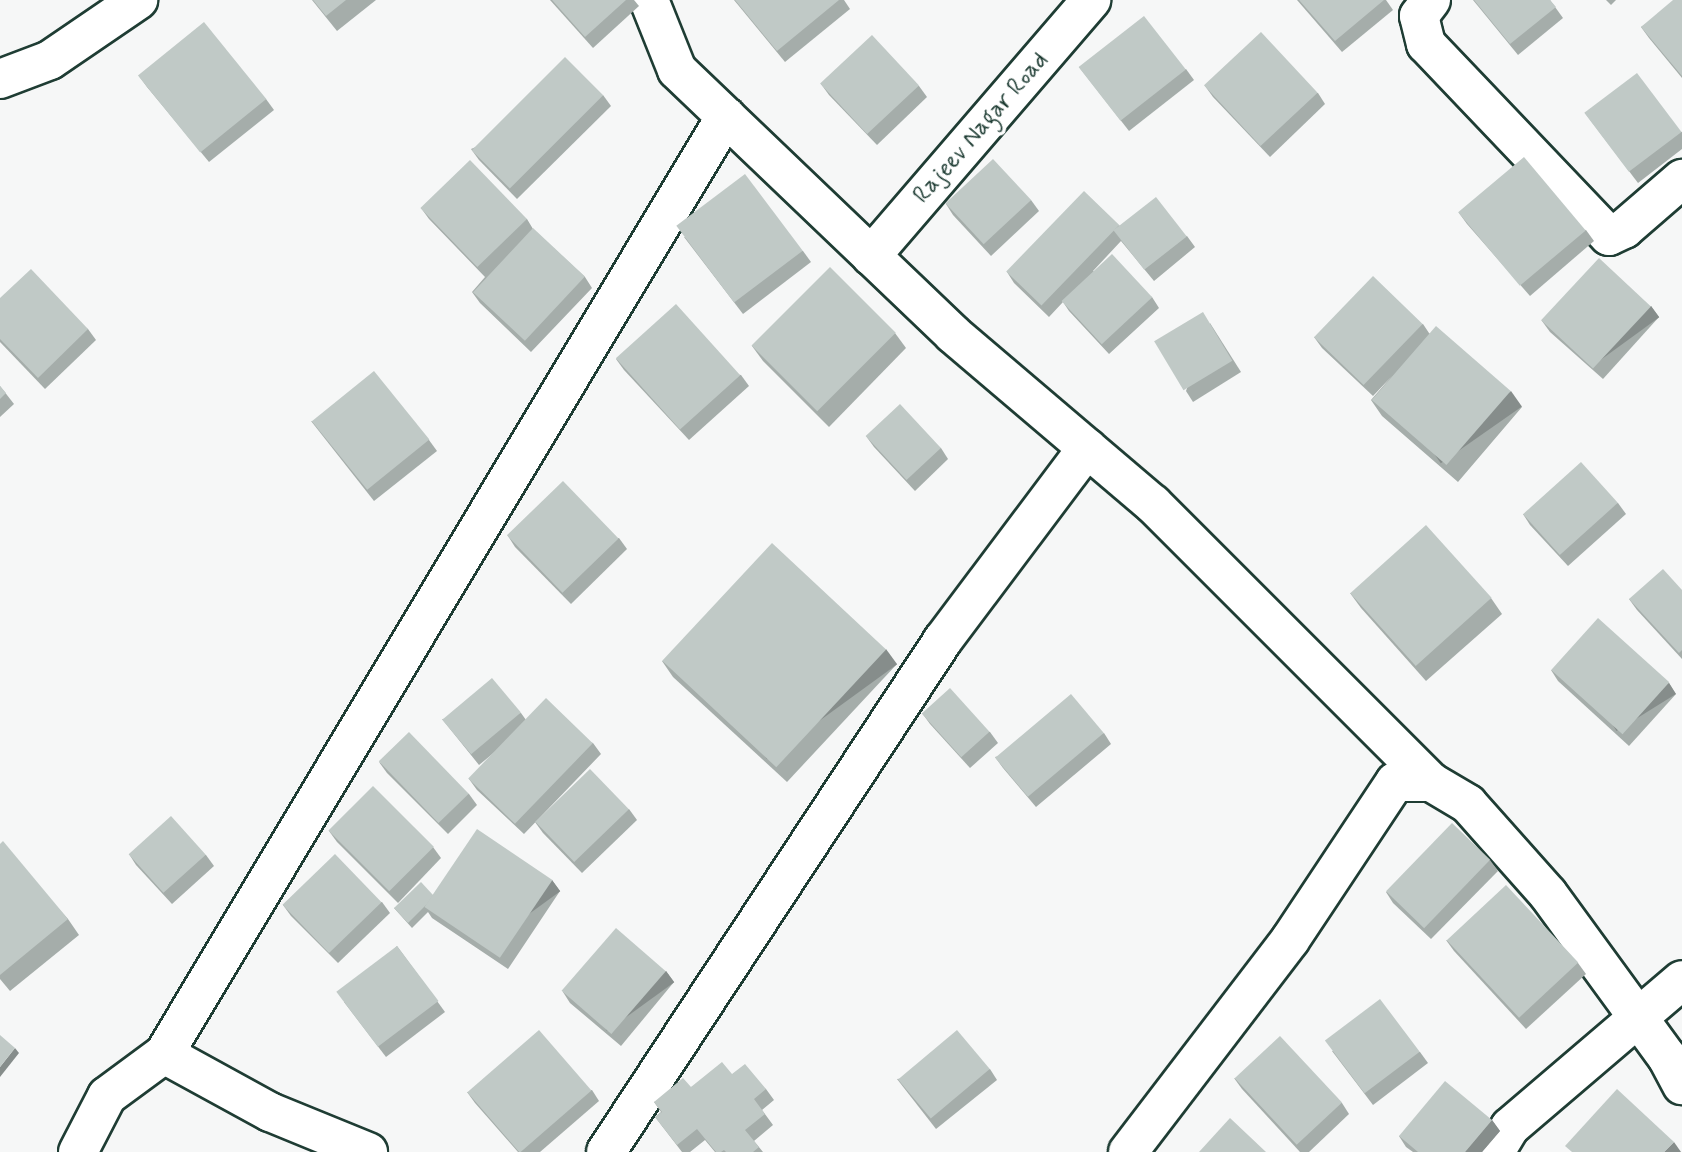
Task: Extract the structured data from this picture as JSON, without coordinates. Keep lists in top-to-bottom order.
{
  "streets": {
    "street": ["Rajeev Nagar Road"]
  }
}
